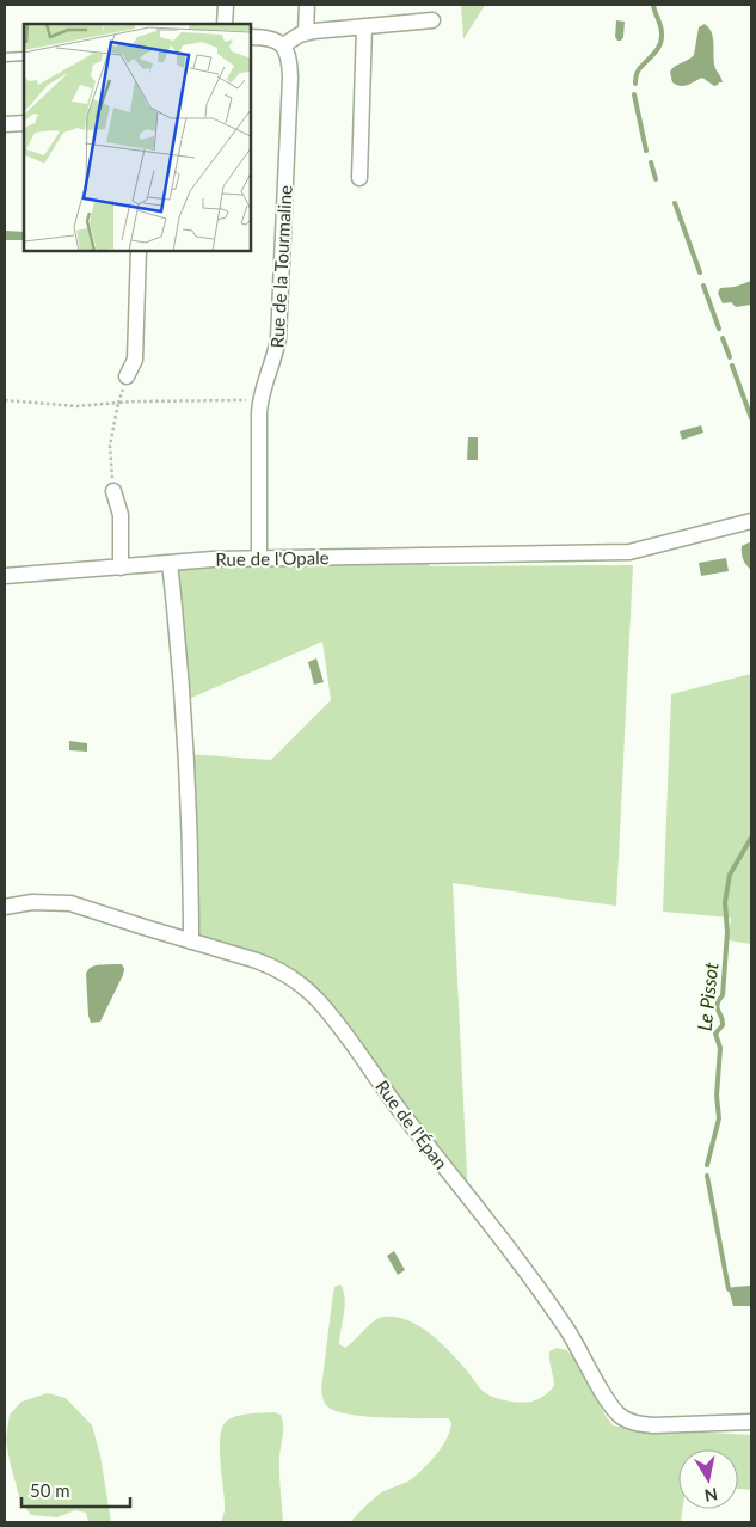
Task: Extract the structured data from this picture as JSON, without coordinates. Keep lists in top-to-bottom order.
{
  "streets": {
    "street": ["Rue de la Tourmaline", "Rue de l'Opale", "Rue de l'Épan"]
  },
  "crossings": [
    ["Rue de la Tourmaline", "Rue de l'Opale"]
  ],
  "water": ["Le Pissot"],
  "scale_bar": "50 m",
  "north": "bottom"
}
